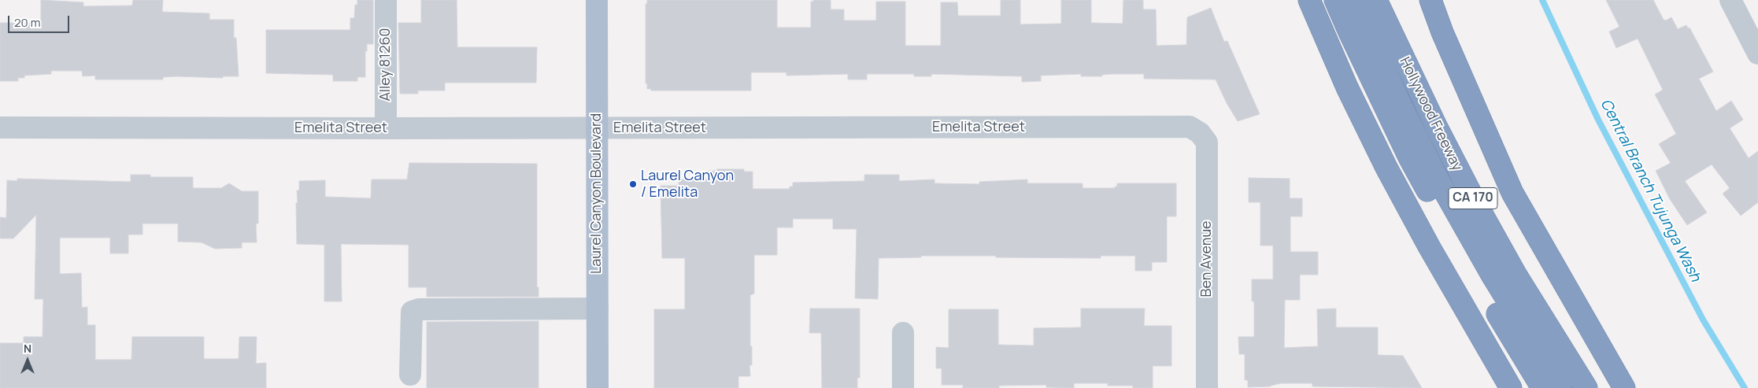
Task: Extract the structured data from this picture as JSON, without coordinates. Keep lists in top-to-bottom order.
{
  "streets": {
    "highway": ["Hollywood Freeway", "CA 170"],
    "main road": ["Laurel Canyon Boulevard"],
    "street": ["Alley 81260", "Emelita Street", "Ben Avenue"]
  },
  "crossings": [
    ["Alley 81260", "Emelita Street"],
    ["Emelita Street", "Laurel Canyon Boulevard"],
    ["Emelita Street", "Ben Avenue"]
  ],
  "water": ["Central Branch Tujunga Wash"],
  "places": ["Laurel Canyon / Emelita"],
  "scale_bar": "20 m",
  "north": "top"
}
